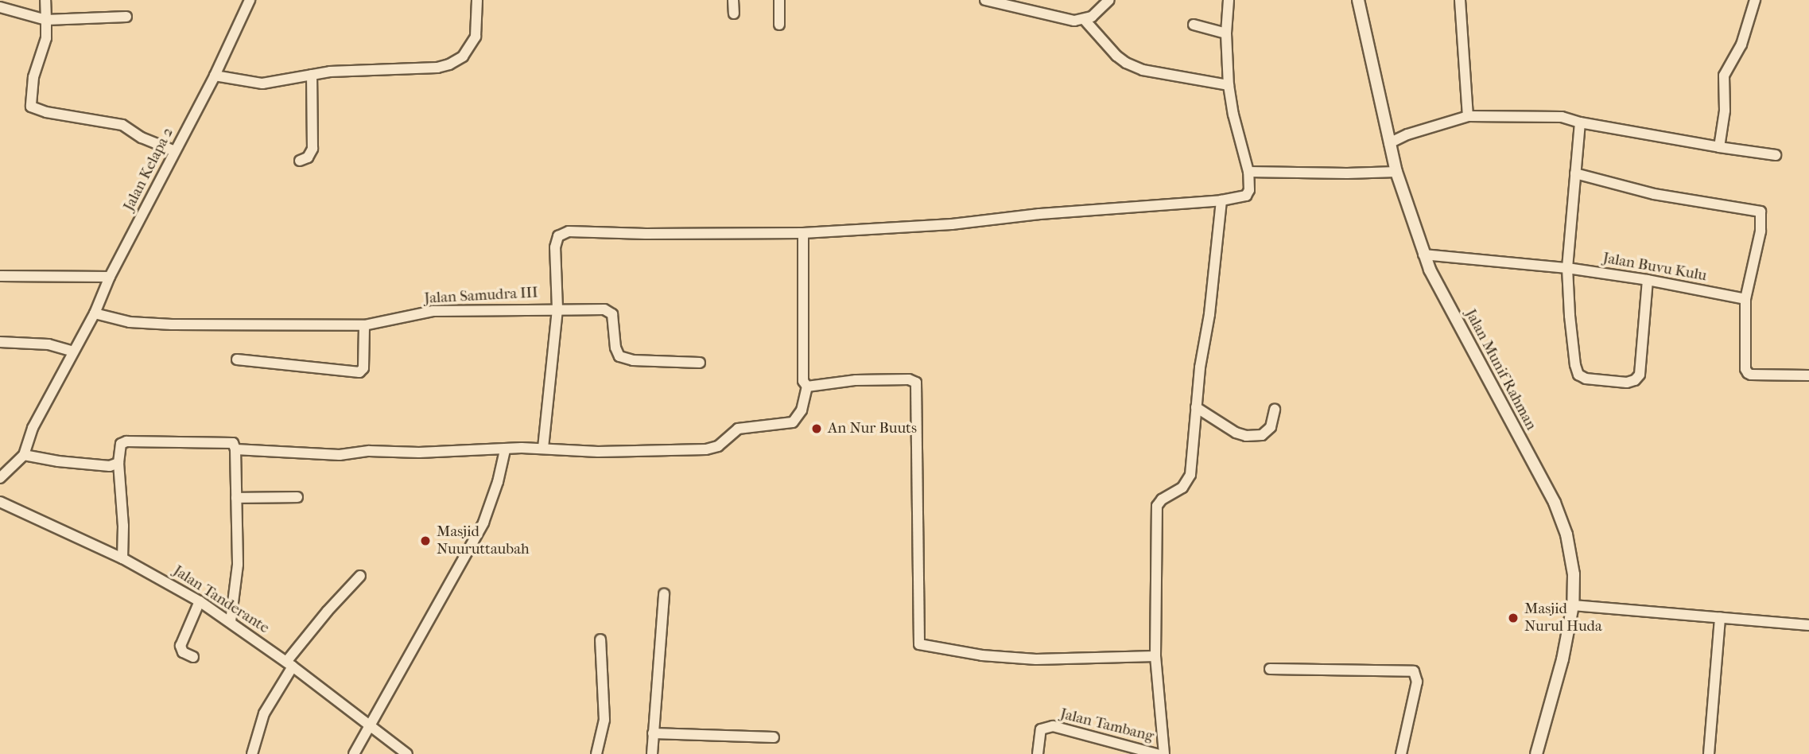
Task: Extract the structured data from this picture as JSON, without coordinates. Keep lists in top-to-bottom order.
{
  "streets": {
    "street": [
      "Jalan Kelapa 2",
      "Jalan Buvu Kulu",
      "Jalan Samudra III",
      "Jalan Munif Rahman",
      "Jalan Tanderante",
      "Jalan Tambang"
    ]
  },
  "crossings": [
    ["Jalan Kelapa 2", "Jalan Samudra III"],
    ["Jalan Buvu Kulu", "Jalan Munif Rahman"]
  ],
  "places": ["An Nur Buuts", "Masjid Nuuruttaubah", "Masjid Nurul Huda"]
}
